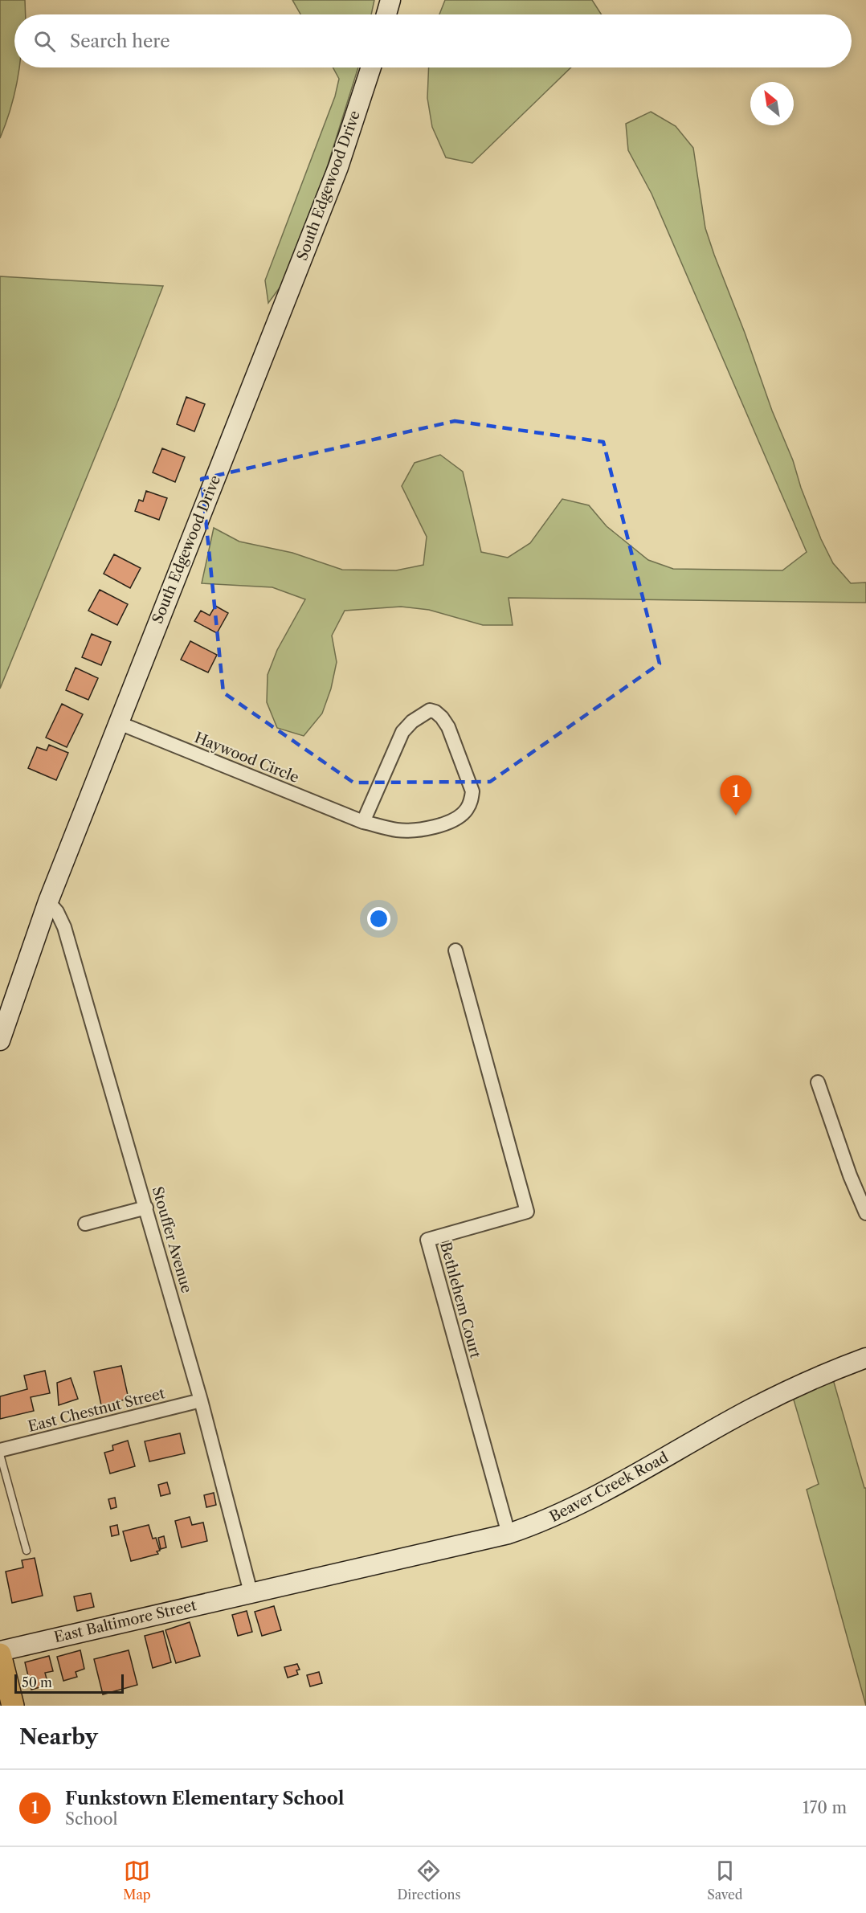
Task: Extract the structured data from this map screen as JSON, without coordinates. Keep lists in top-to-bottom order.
{
  "streets": {
    "main road": ["South Edgewood Drive", "Beaver Creek Road", "East Baltimore Street"],
    "street": [
      "Haywood Circle",
      "Stouffer Avenue",
      "Bethlehem Court",
      "East Chestnut Street"
    ]
  },
  "crossings": [
    ["South Edgewood Drive", "Haywood Circle"],
    ["South Edgewood Drive", "Stouffer Avenue"],
    ["Stouffer Avenue", "East Chestnut Street"],
    ["Stouffer Avenue", "Beaver Creek Road"],
    ["Stouffer Avenue", "East Baltimore Street"],
    ["Bethlehem Court", "Beaver Creek Road"],
    ["Beaver Creek Road", "East Baltimore Street"]
  ],
  "scale_bar": "50 m",
  "north": "top left",
  "page": {
    "search": "Search here",
    "pins": "1",
    "scale": "50 m",
    "heading": "Nearby",
    "list": [
      {
        "mark": "1",
        "name": "Funkstown Elementary School",
        "note": "School",
        "value": "170 m"
      }
    ],
    "nav": ["Map", "Directions", "Saved"]
  }
}
